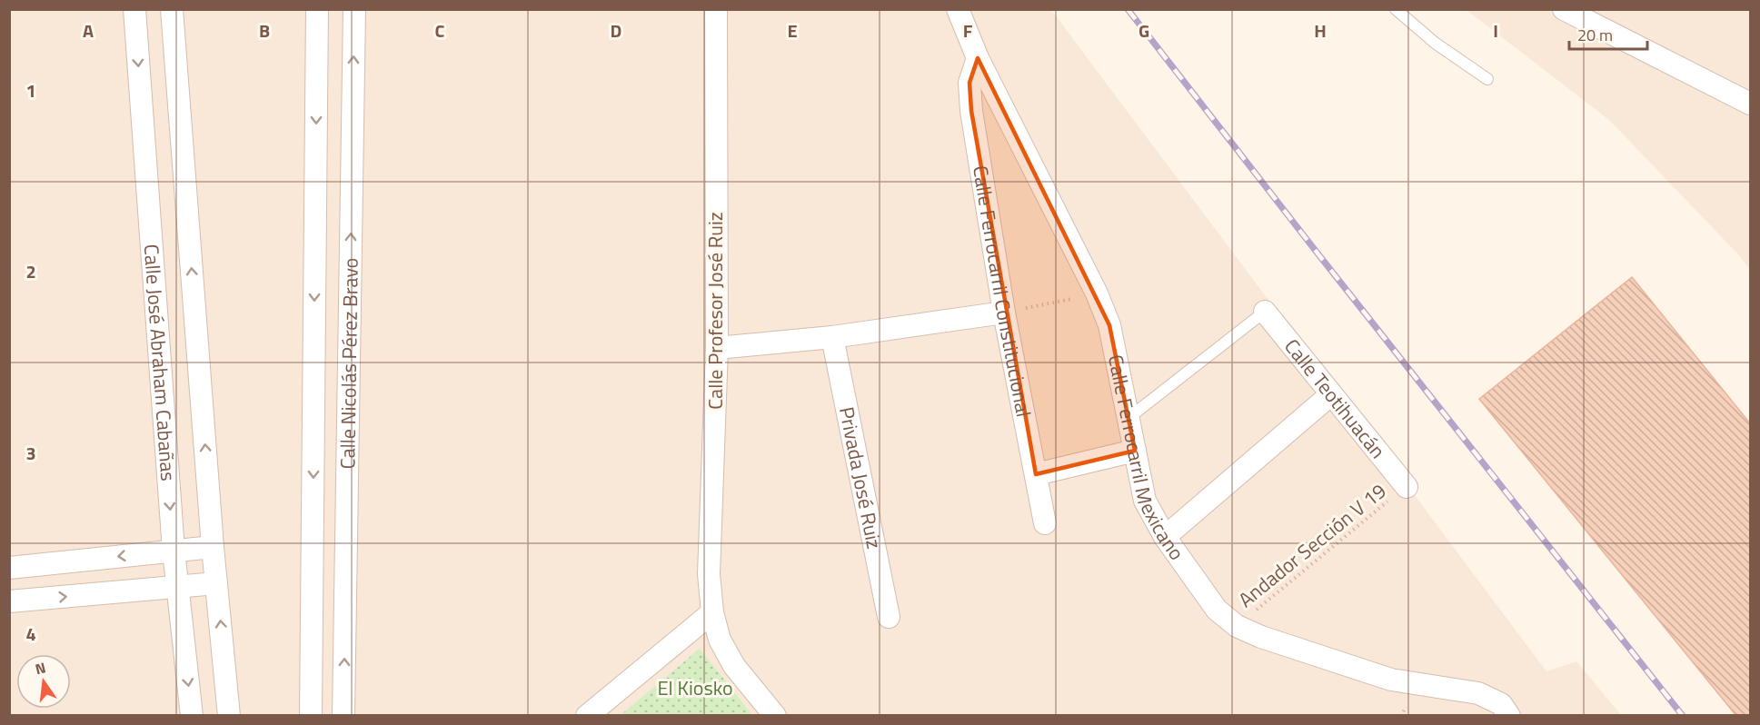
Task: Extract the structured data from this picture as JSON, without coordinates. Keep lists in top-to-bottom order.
{
  "streets": {
    "street": [
      "Calle Ferrocarril Constitucional",
      "Calle Profesor José Ruiz",
      "Calle José Abraham Cabañas",
      "Calle Nicolás Pérez Bravo",
      "Calle Teotihuacán",
      "Calle Ferrocarril Mexicano",
      "Privada José Ruiz"
    ],
    "path": ["Andador Sección V 19"]
  },
  "crossings": [
    ["Calle Ferrocarril Constitucional", "Calle Ferrocarril Mexicano"],
    ["Calle Teotihuacán", "Andador Sección V 19"],
    ["Calle Ferrocarril Mexicano", "Andador Sección V 19"]
  ],
  "parks": ["El Kiosko"],
  "scale_bar": "20 m",
  "north": "top",
  "grid": {
    "columns": [
      "A",
      "B",
      "C",
      "D",
      "E",
      "F",
      "G",
      "H",
      "I"
    ],
    "rows": [
      "1",
      "2",
      "3",
      "4"
    ]
  }
}
